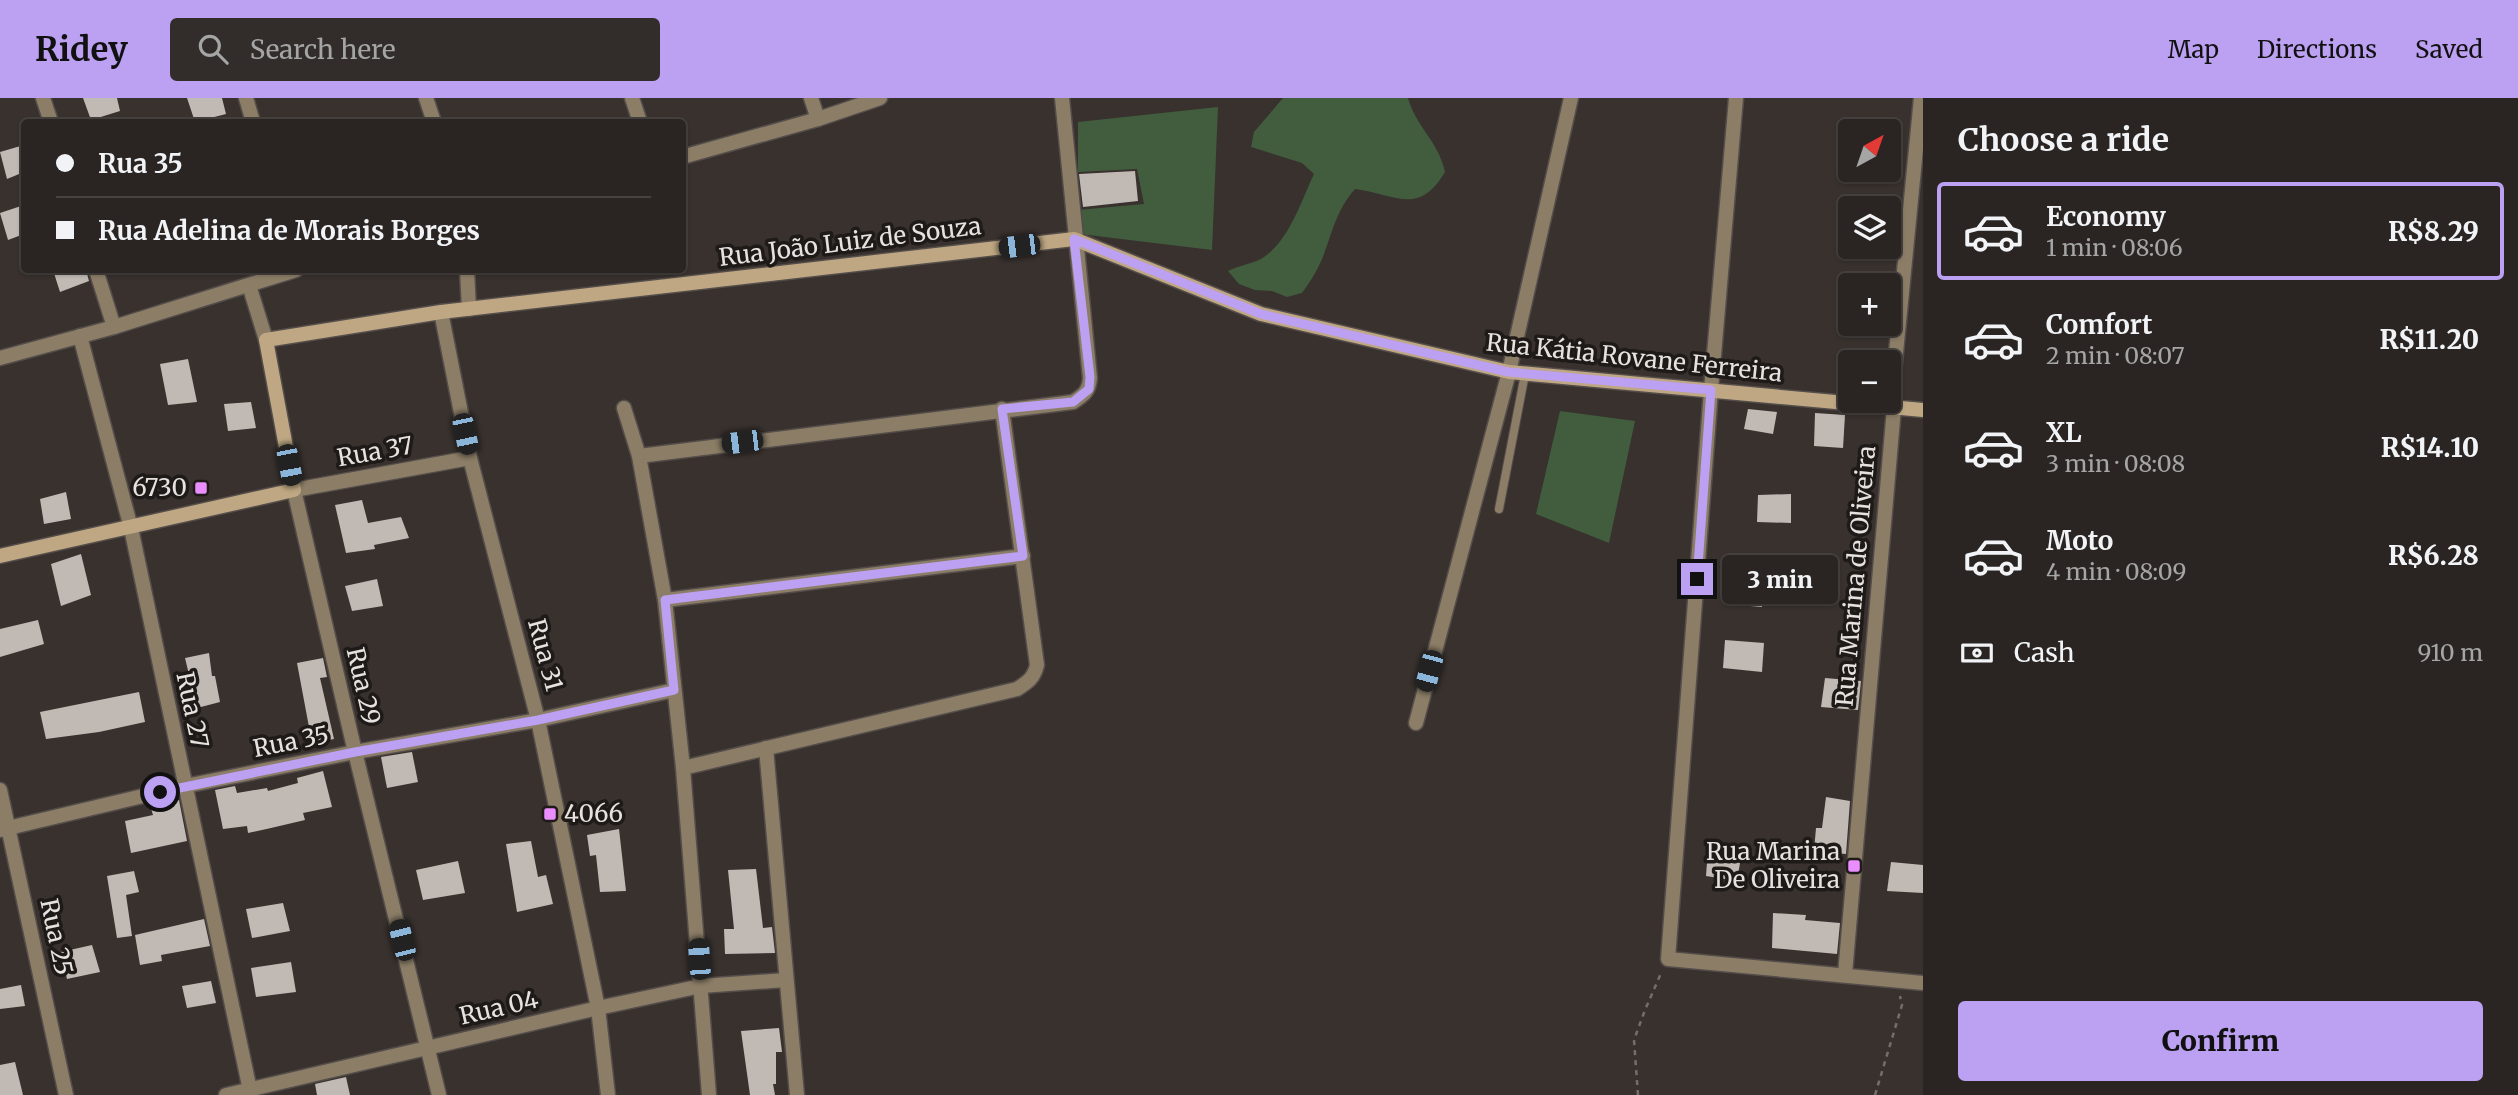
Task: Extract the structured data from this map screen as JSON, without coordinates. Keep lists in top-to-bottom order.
{
  "streets": {
    "street": [
      "Rua João Luiz de Souza",
      "Rua Kátia Rovane Ferreira",
      "Rua 37",
      "Rua Marina de Oliveira",
      "Rua 31",
      "Rua 29",
      "Rua 27",
      "Rua 35",
      "Rua 25",
      "Rua 04"
    ]
  },
  "crossings": [
    ["Rua João Luiz de Souza", "Rua Kátia Rovane Ferreira"],
    ["Rua João Luiz de Souza", "Rua 31"],
    ["Rua João Luiz de Souza", "Rua 29"],
    ["Rua 37", "Rua 31"],
    ["Rua 37", "Rua 29"],
    ["Rua 37", "Rua 27"],
    ["Rua 31", "Rua 35"],
    ["Rua 31", "Rua 04"],
    ["Rua 29", "Rua 35"],
    ["Rua 29", "Rua 04"],
    ["Rua 27", "Rua 35"],
    ["Rua 27", "Rua 04"],
    ["Rua 35", "Rua 25"]
  ],
  "places": {
    "transit": ["6730", "4066", "Rua Marina De Oliveira"]
  },
  "north": "top right",
  "page": {
    "header": "Ridey",
    "search": "Search here",
    "nav": ["Map", "Directions", "Saved"],
    "heading": "Choose a ride",
    "map_buttons": ["+", "−"],
    "banner": ["Rua 35", "Rua Adelina de Morais Borges"],
    "list": [
      {
        "name": "Economy",
        "note": "1 min · 08:06",
        "value": "R$8.29"
      },
      {
        "name": "Comfort",
        "note": "2 min · 08:07",
        "value": "R$11.20"
      },
      {
        "name": "XL",
        "note": "3 min · 08:08",
        "value": "R$14.10"
      },
      {
        "name": "Moto",
        "note": "4 min · 08:09",
        "value": "R$6.28"
      }
    ],
    "bubble": "3 min",
    "pay": ["Cash", "910 m"],
    "buttons": "Confirm"
  }
}
